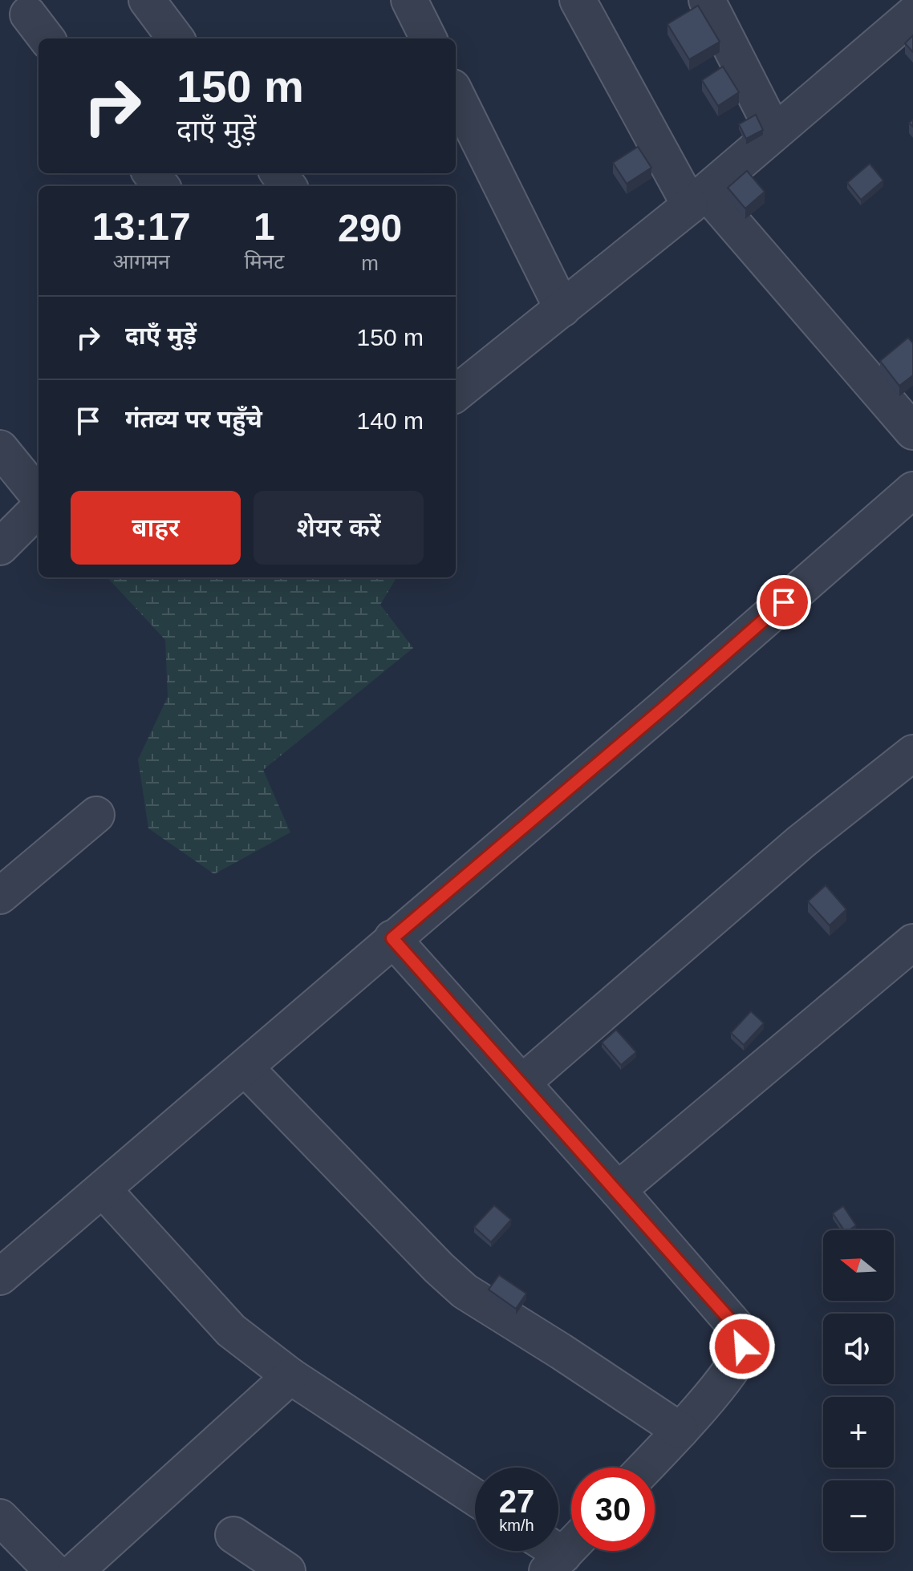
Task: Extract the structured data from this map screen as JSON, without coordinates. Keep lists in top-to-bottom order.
{
  "north": "left",
  "page": {
    "turn": ["150 m", "दाएँ मुड़ें"],
    "eta": [
      "13:17",
      "आगमन",
      "1",
      "मिनट",
      "290",
      "m"
    ],
    "list": [
      {
        "name": "दाएँ मुड़ें",
        "value": "150 m"
      },
      {
        "name": "गंतव्य पर पहुँचे",
        "value": "140 m"
      }
    ],
    "buttons": ["बाहर", "शेयर करें"],
    "map_buttons": ["+", "−"],
    "speed": "27 km/h",
    "limit": "30"
  }
}
